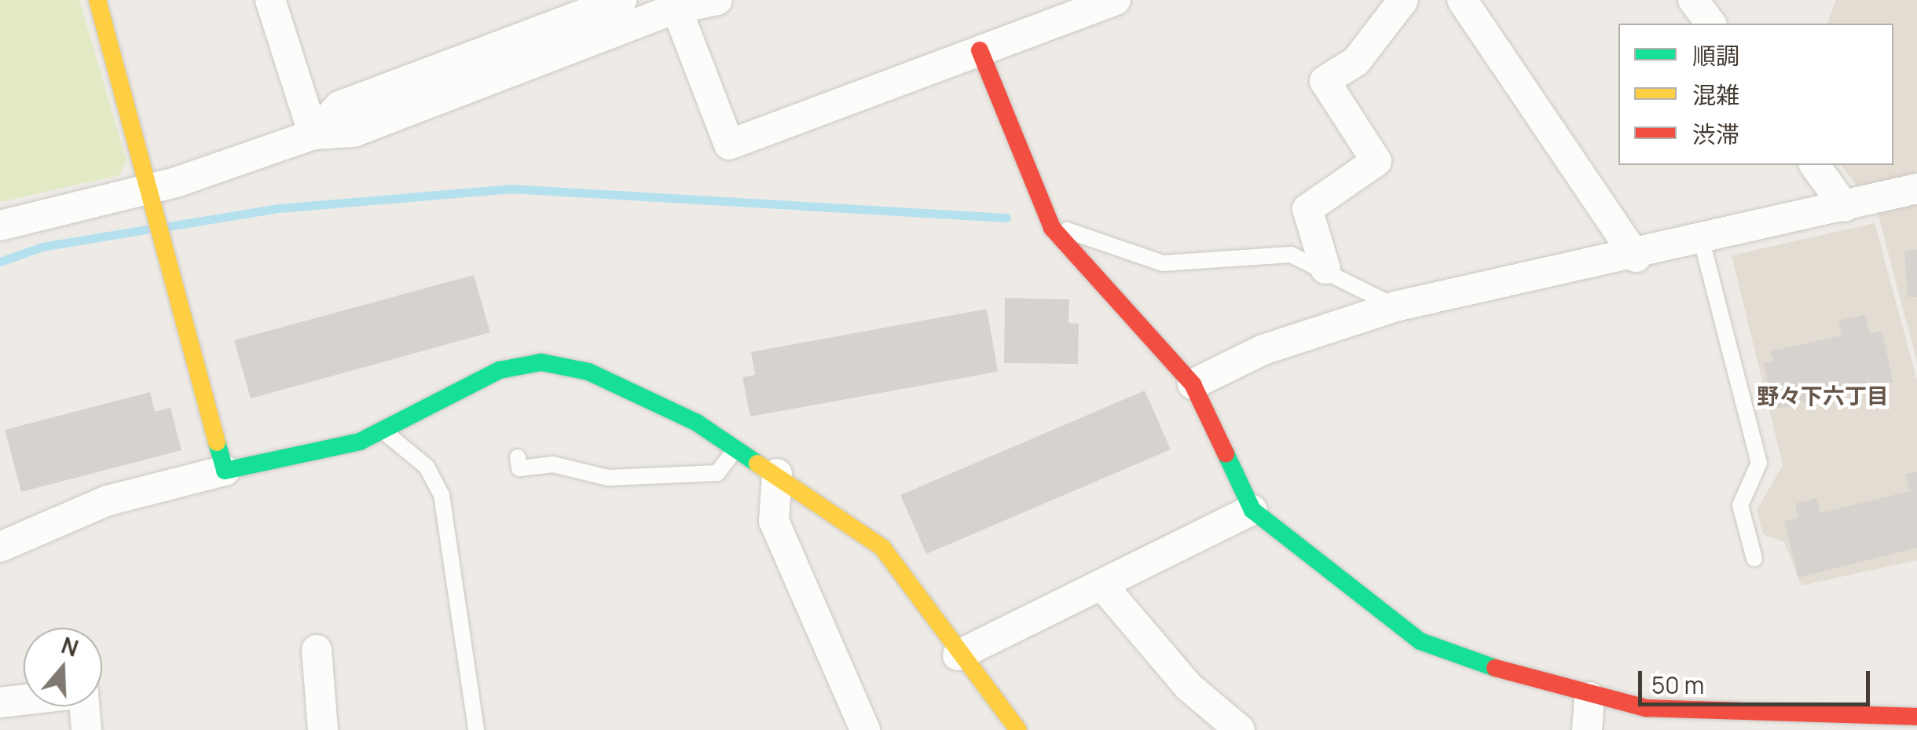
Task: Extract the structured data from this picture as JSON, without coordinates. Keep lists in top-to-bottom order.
{
  "districts": ["野々下六丁目"],
  "legend": ["順調", "混雑", "渋滞"],
  "scale_bar": "50 m",
  "north": "top"
}
